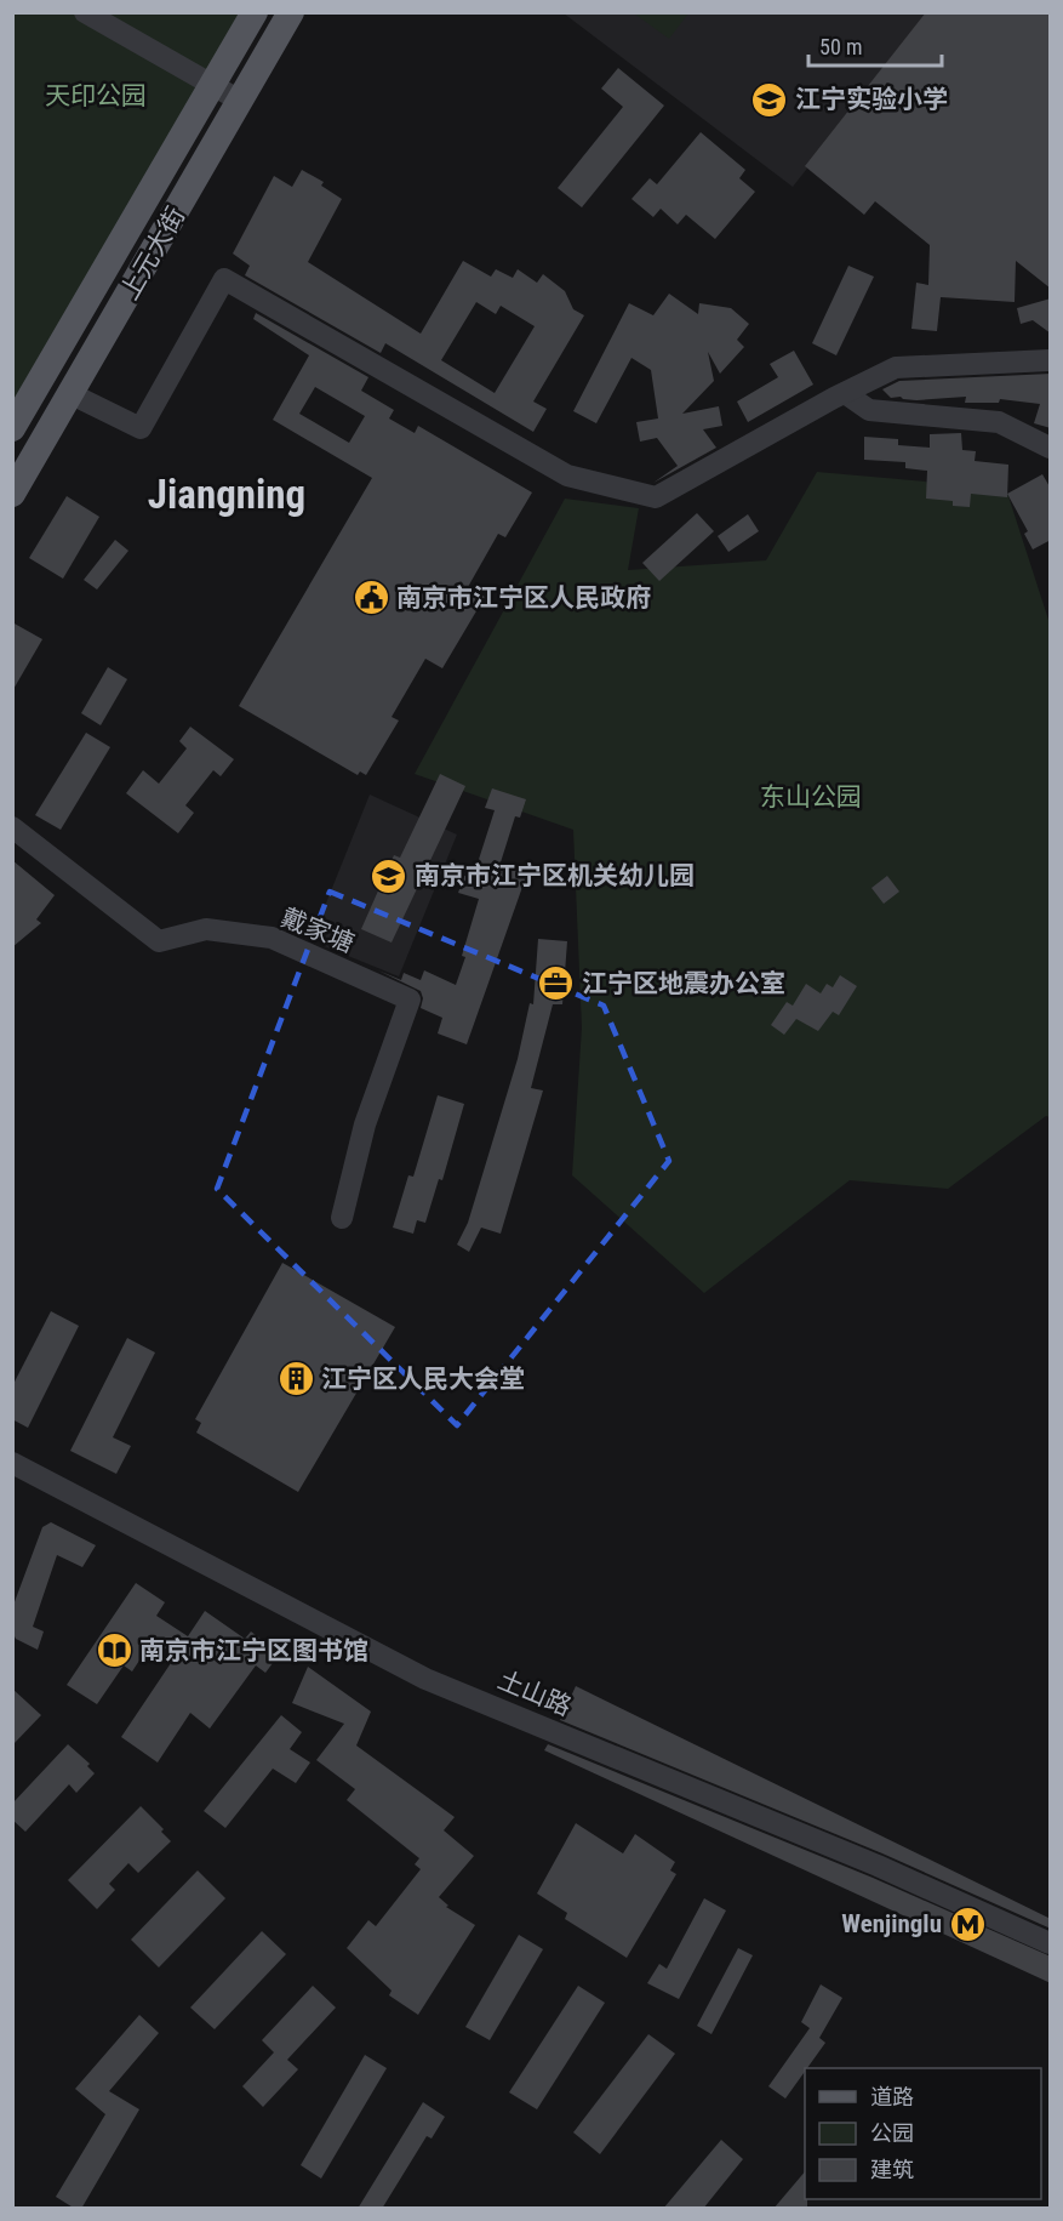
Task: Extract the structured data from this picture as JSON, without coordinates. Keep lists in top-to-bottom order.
{
  "streets": {
    "main road": ["上元大街"],
    "street": ["戴家塘", "土山路"]
  },
  "districts": ["Jiangning"],
  "parks": ["天印公园", "东山公园"],
  "places": {
    "school or university": ["江宁实验小学", "南京市江宁区机关幼儿园"],
    "public building": ["南京市江宁区人民政府"],
    "office": ["江宁区地震办公室"],
    "building": ["江宁区人民大会堂"],
    "library": ["南京市江宁区图书馆"],
    "metro station": ["Wenjinglu"]
  },
  "legend": ["道路", "公园", "建筑"],
  "scale_bar": "50 m"
}
